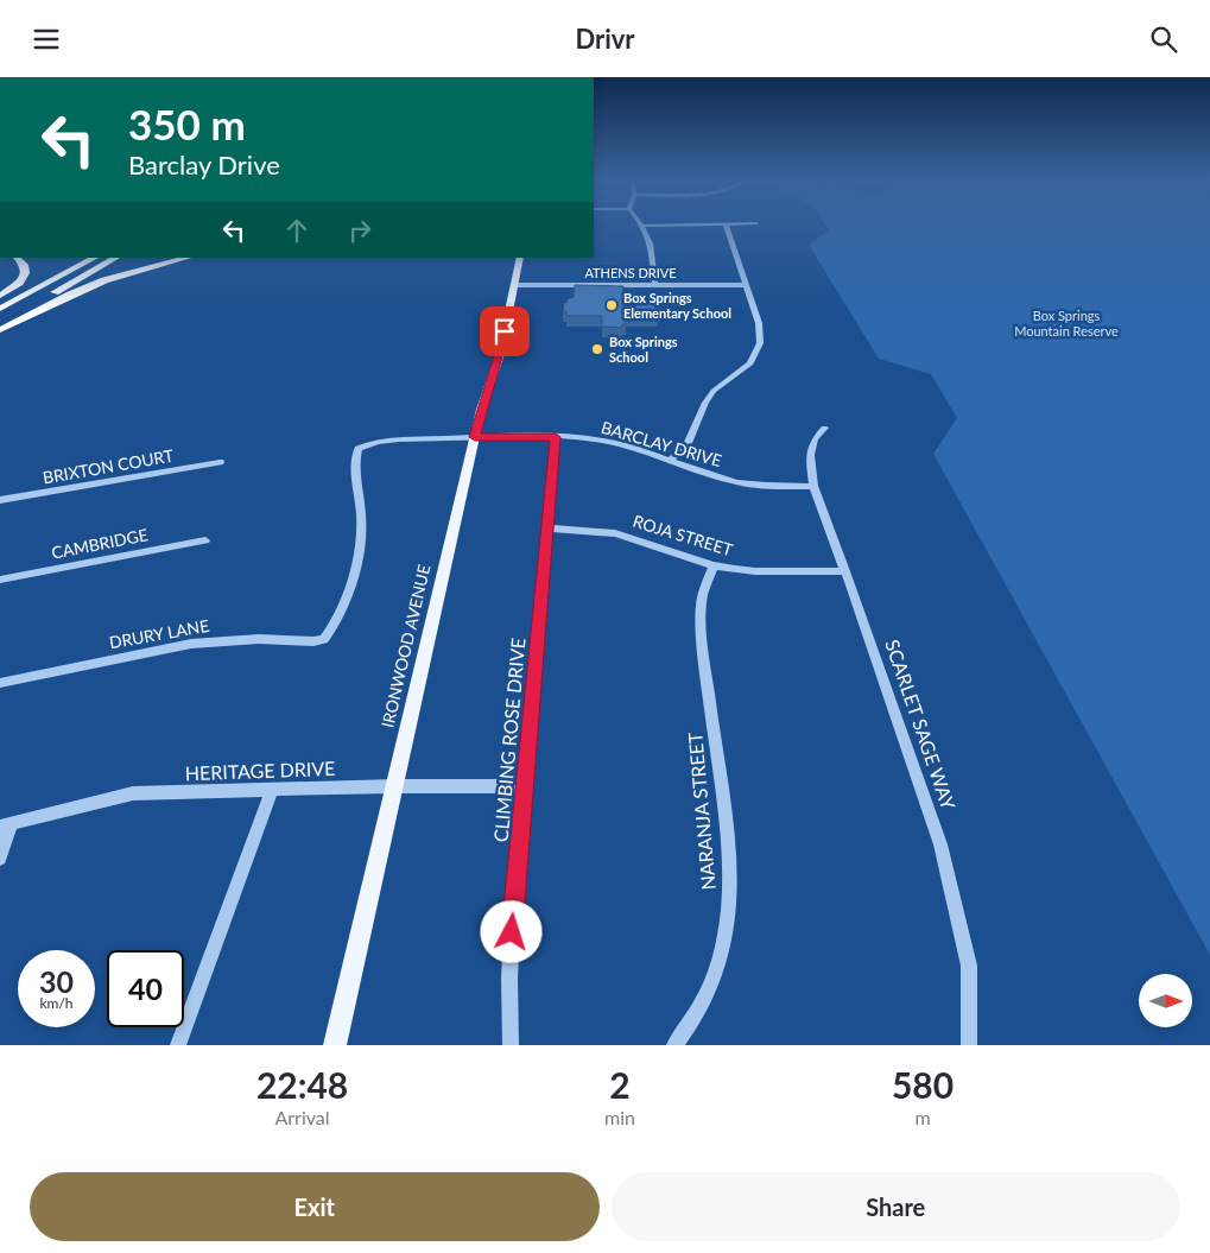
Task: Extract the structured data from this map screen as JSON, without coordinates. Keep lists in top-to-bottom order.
{
  "streets": {
    "main road": ["IRONWOOD AVENUE"],
    "street": [
      "ATHENS DRIVE",
      "BARCLAY DRIVE",
      "BRIXTON COURT",
      "ROJA STREET",
      "CAMBRIDGE",
      "DRURY LANE",
      "SCARLET SAGE WAY",
      "CLIMBING ROSE DRIVE",
      "HERITAGE DRIVE",
      "NARANJA STREET"
    ]
  },
  "crossings": [
    ["ATHENS DRIVE", "IRONWOOD AVENUE"],
    ["BARCLAY DRIVE", "DRURY LANE"],
    ["BARCLAY DRIVE", "IRONWOOD AVENUE"],
    ["BARCLAY DRIVE", "SCARLET SAGE WAY"],
    ["BARCLAY DRIVE", "CLIMBING ROSE DRIVE"],
    ["ROJA STREET", "SCARLET SAGE WAY"],
    ["ROJA STREET", "CLIMBING ROSE DRIVE"],
    ["ROJA STREET", "NARANJA STREET"],
    ["IRONWOOD AVENUE", "HERITAGE DRIVE"],
    ["CLIMBING ROSE DRIVE", "HERITAGE DRIVE"]
  ],
  "parks": ["Box Springs Mountain Reserve"],
  "places": ["Box Springs Elementary School", "Box Springs School"],
  "north": "right",
  "page": {
    "header": "Drivr",
    "turn": ["350 m", "Barclay Drive"],
    "speed": "30 km/h",
    "limit": "40",
    "eta": [
      "22:48",
      "Arrival",
      "2",
      "min",
      "580",
      "m"
    ],
    "buttons": ["Exit", "Share"]
  }
}
